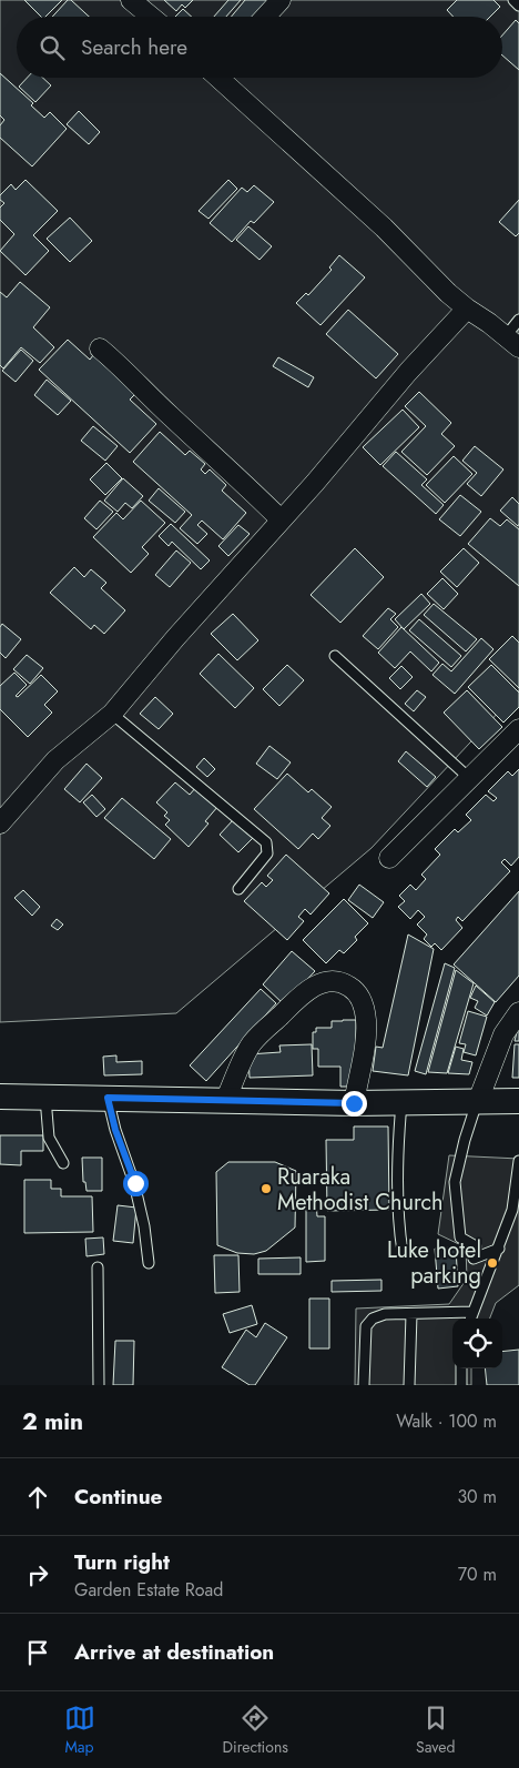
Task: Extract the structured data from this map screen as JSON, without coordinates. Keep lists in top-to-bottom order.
{
  "places": ["Ruaraka Methodist Church", "Luke hotel parking"],
  "page": {
    "search": "Search here",
    "heading": ["2 min", "Walk · 100 m"],
    "list": [
      ["Continue", "30 m"],
      ["Turn right", "Garden Estate Road", "70 m"],
      "Arrive at destination"
    ],
    "nav": ["Map", "Directions", "Saved"]
  }
}
